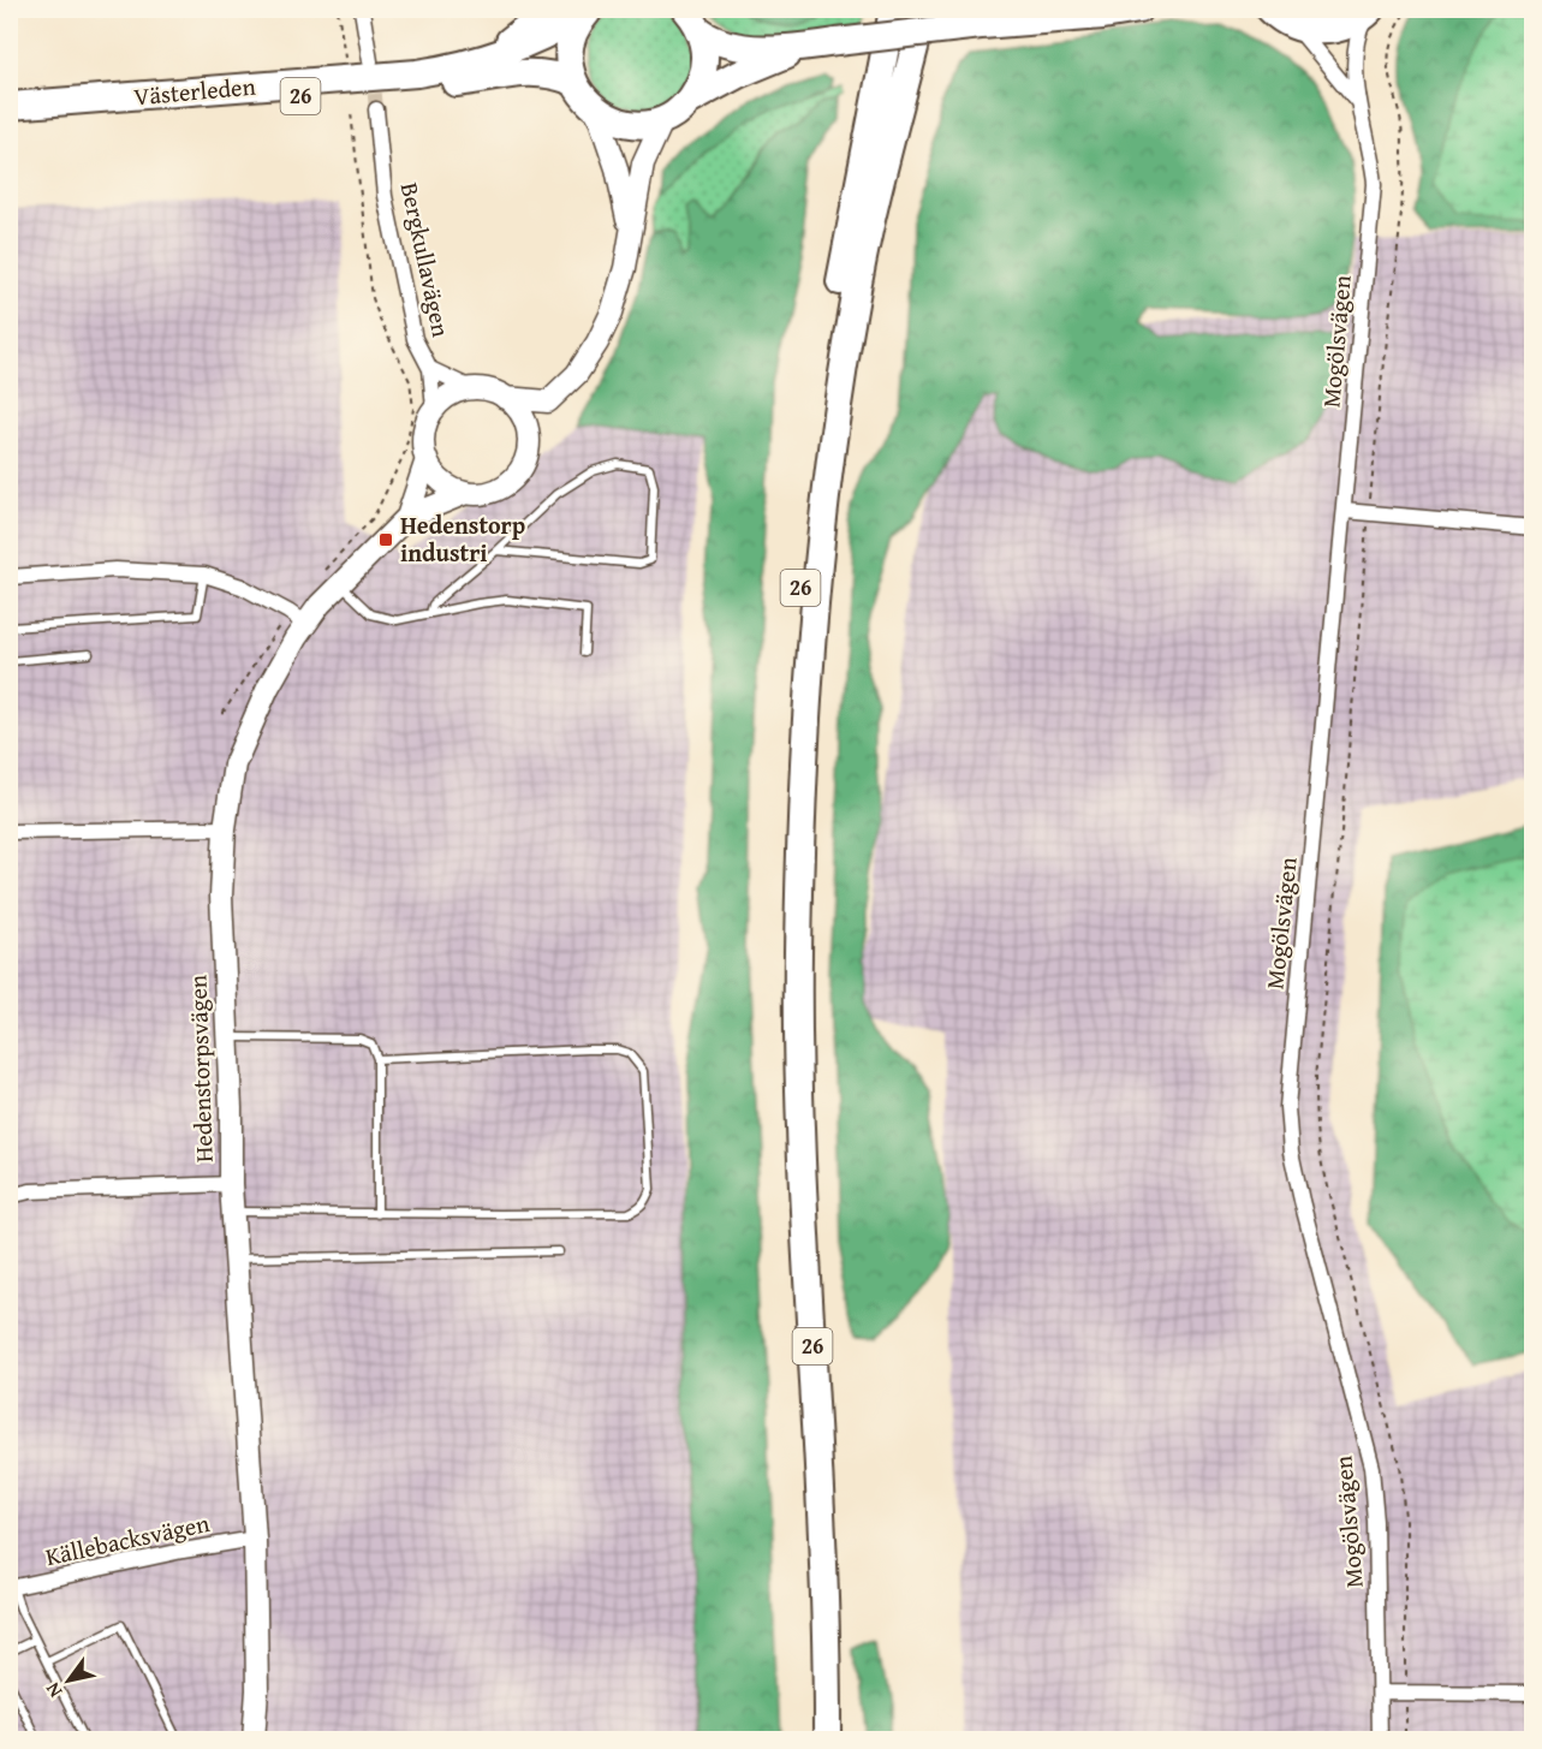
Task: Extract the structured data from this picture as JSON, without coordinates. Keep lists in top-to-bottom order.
{
  "streets": {
    "highway": ["Västerleden", "26"],
    "street": [
      "Bergkullavägen",
      "Mogölsvägen",
      "Hedenstorpsvägen",
      "Källebacksvägen"
    ]
  },
  "crossings": [
    ["Västerleden", "26"],
    ["Bergkullavägen", "Hedenstorpsvägen"],
    ["Hedenstorpsvägen", "Källebacksvägen"]
  ],
  "places": {
    "transit": ["Hedenstorp industri"]
  },
  "north": "bottom left"
}
